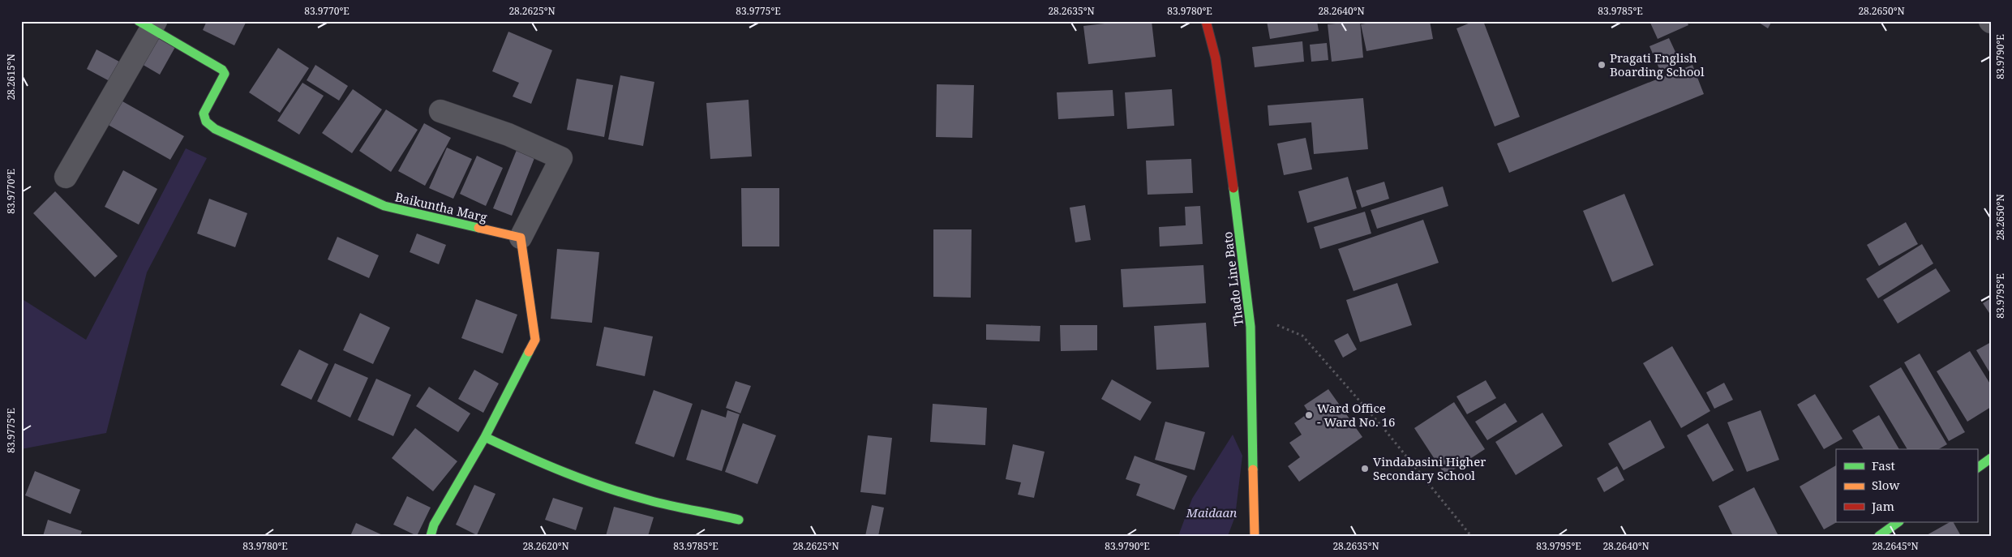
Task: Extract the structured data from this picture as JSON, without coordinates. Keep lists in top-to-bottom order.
{
  "streets": {
    "street": ["Baikuntha Marg", "Thado Line Bato"]
  },
  "parks": ["Maidaan"],
  "places": ["Pragati English Boarding School", "Ward Office - Ward No. 16", "Vindabasini Higher Secondary School"],
  "legend": ["Fast", "Slow", "Jam"],
  "coordinates": [
    "83.9770°E",
    "28.2625°N",
    "83.9775°E",
    "28.2635°N",
    "83.9780°E",
    "28.2640°N",
    "83.9785°E",
    "28.2650°N",
    "83.9790°E",
    "28.2615°N",
    "83.9795°E",
    "28.2620°N",
    "28.2645°N"
  ]
}
